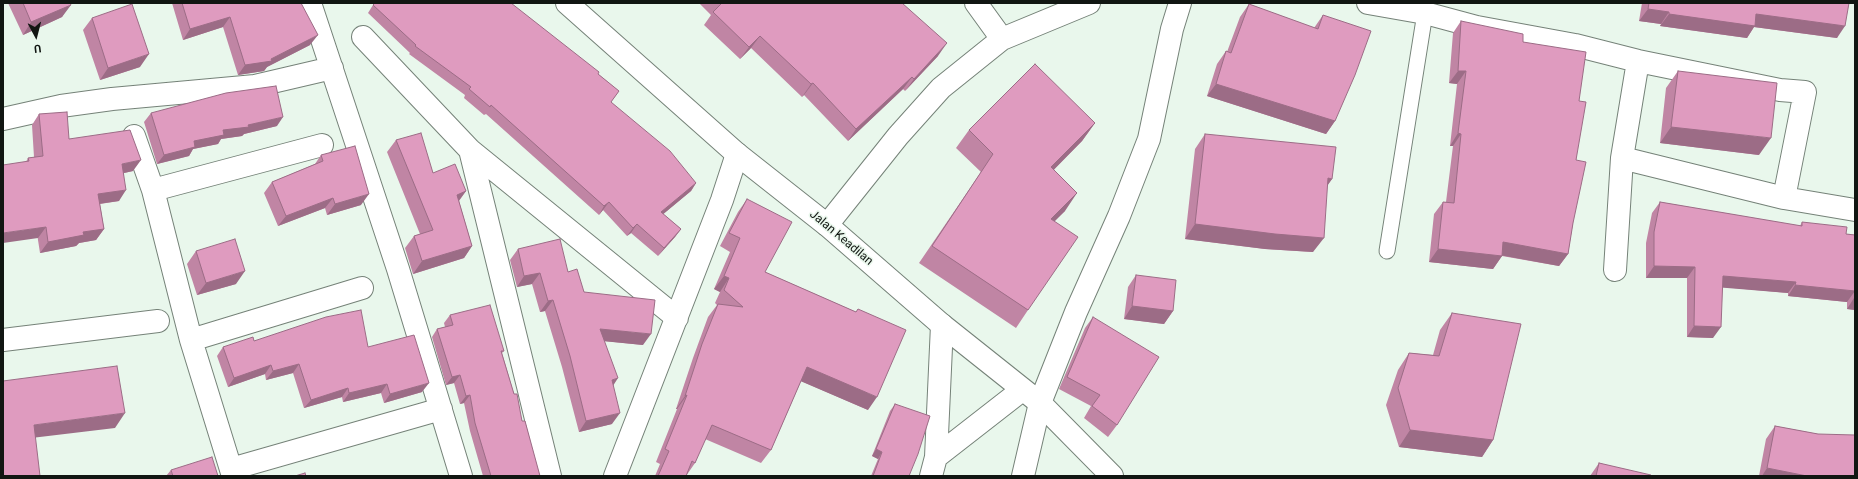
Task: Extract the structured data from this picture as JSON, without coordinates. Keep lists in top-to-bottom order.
{
  "streets": {
    "street": ["Jalan Keadilan"]
  },
  "north": "bottom"
}
